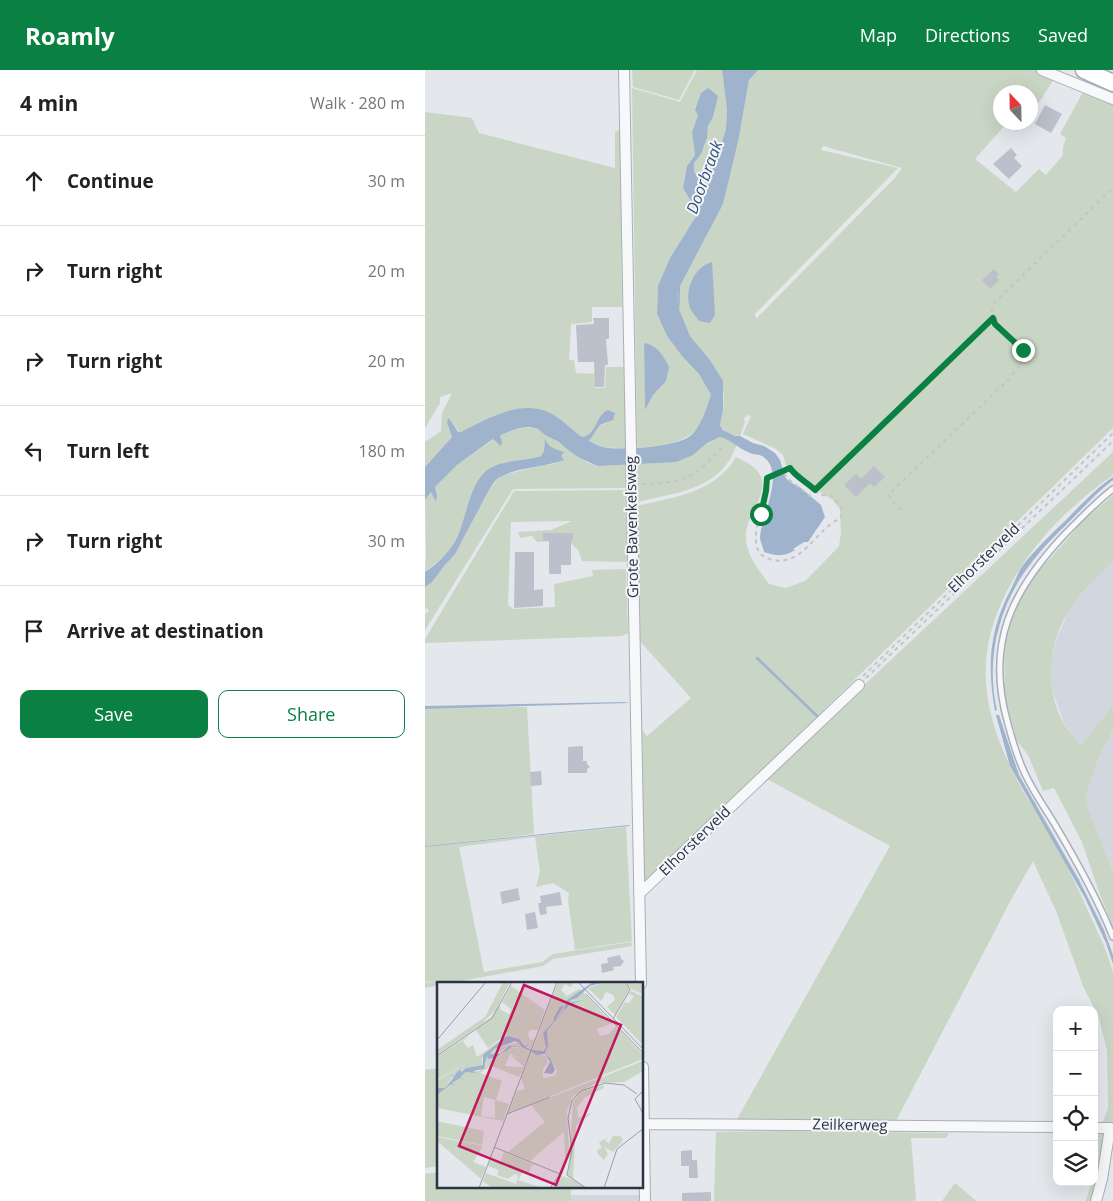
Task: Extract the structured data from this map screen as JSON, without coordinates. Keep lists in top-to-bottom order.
{
  "streets": {
    "street": ["Grote Bavenkelsweg", "Elhorsterveld", "Zeilkerweg"]
  },
  "crossings": [
    ["Grote Bavenkelsweg", "Elhorsterveld"]
  ],
  "water": ["Doorbraak"],
  "north": "top",
  "page": {
    "header": "Roamly",
    "nav": ["Map", "Directions", "Saved"],
    "heading": ["4 min", "Walk · 280 m"],
    "list": [
      ["Continue", "30 m"],
      ["Turn right", "20 m"],
      ["Turn right", "20 m"],
      ["Turn left", "180 m"],
      ["Turn right", "30 m"],
      "Arrive at destination"
    ],
    "buttons": ["Save", "Share"],
    "map_buttons": ["+", "−"]
  }
}
